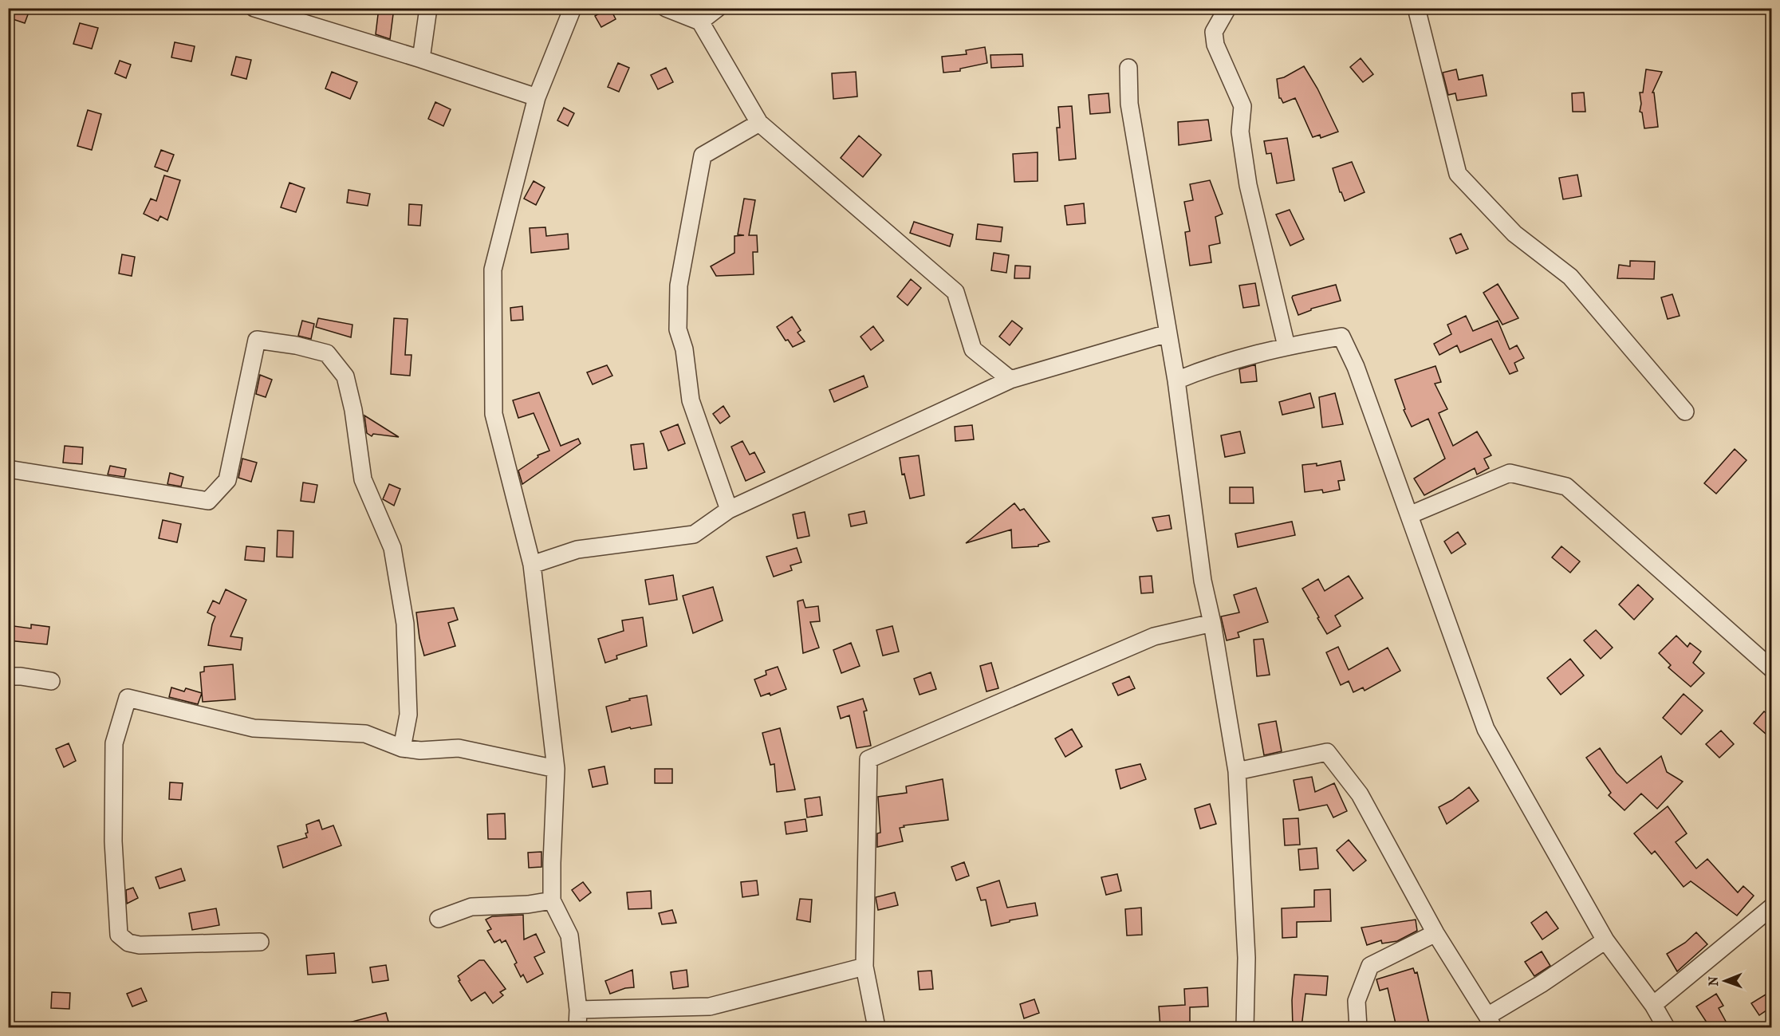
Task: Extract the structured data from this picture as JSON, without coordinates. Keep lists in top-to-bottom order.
{
  "north": "left"
}
